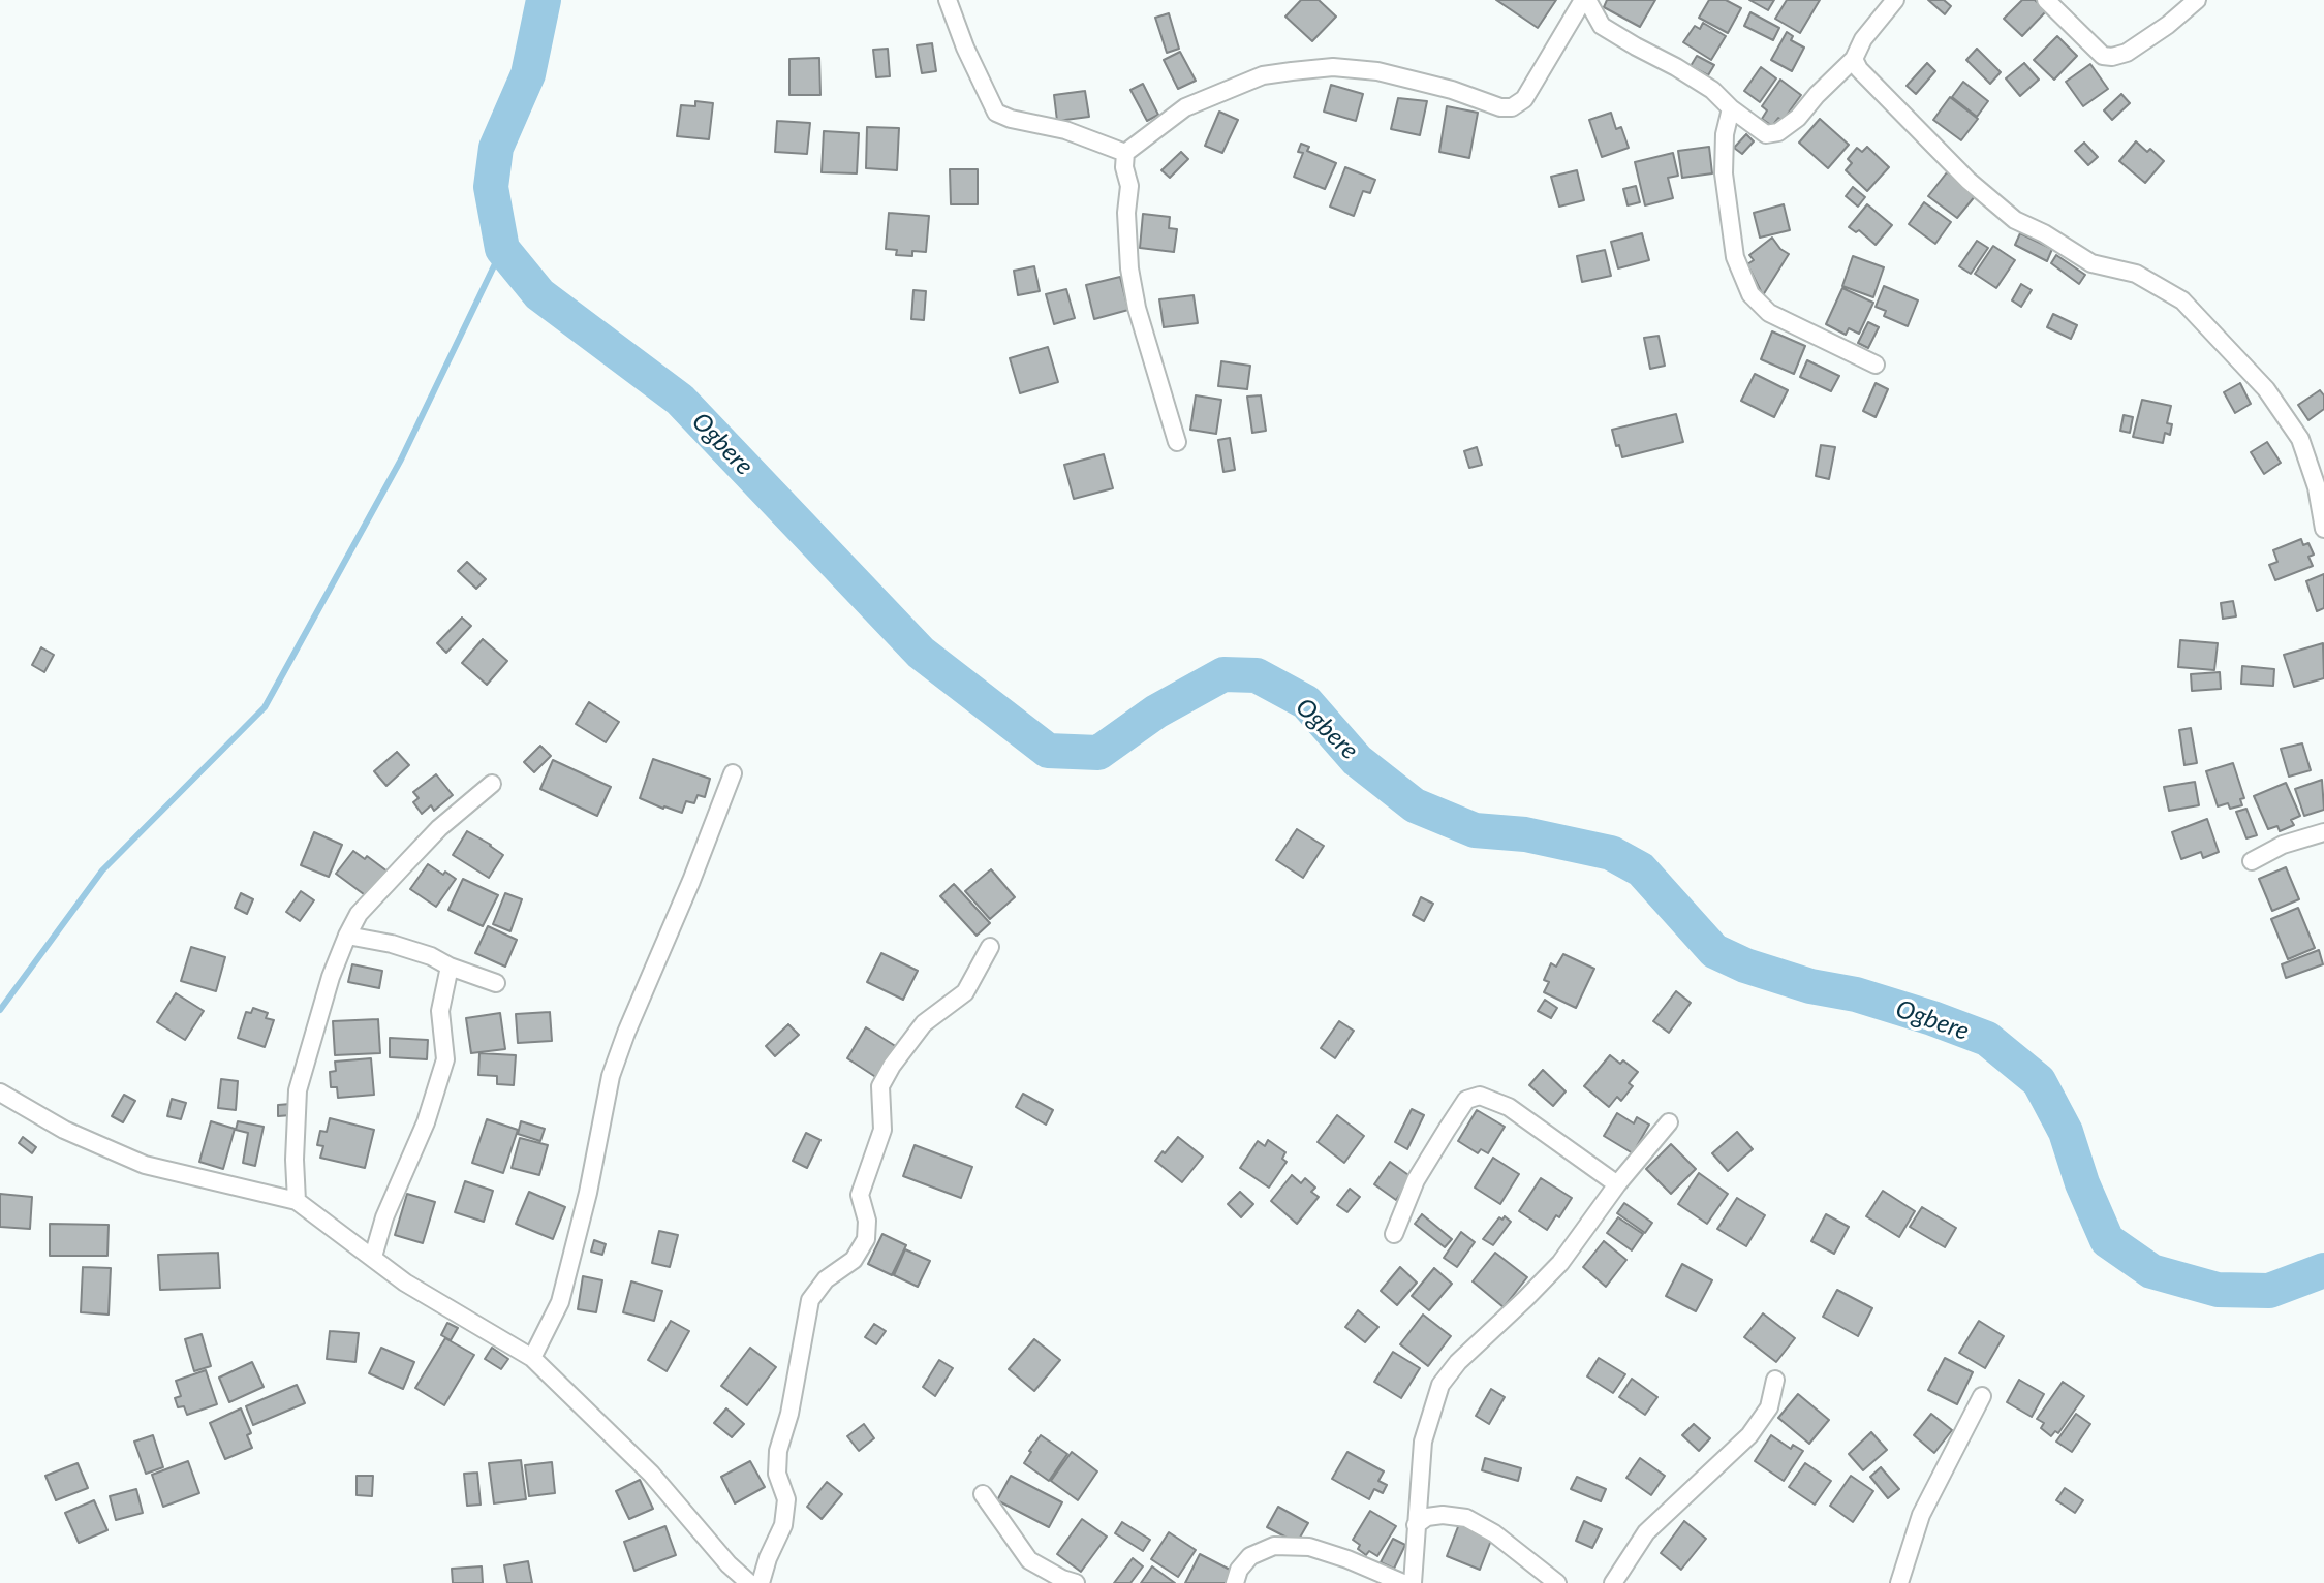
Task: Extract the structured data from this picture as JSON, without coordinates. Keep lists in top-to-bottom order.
{
  "water": ["Ogbere"]
}
